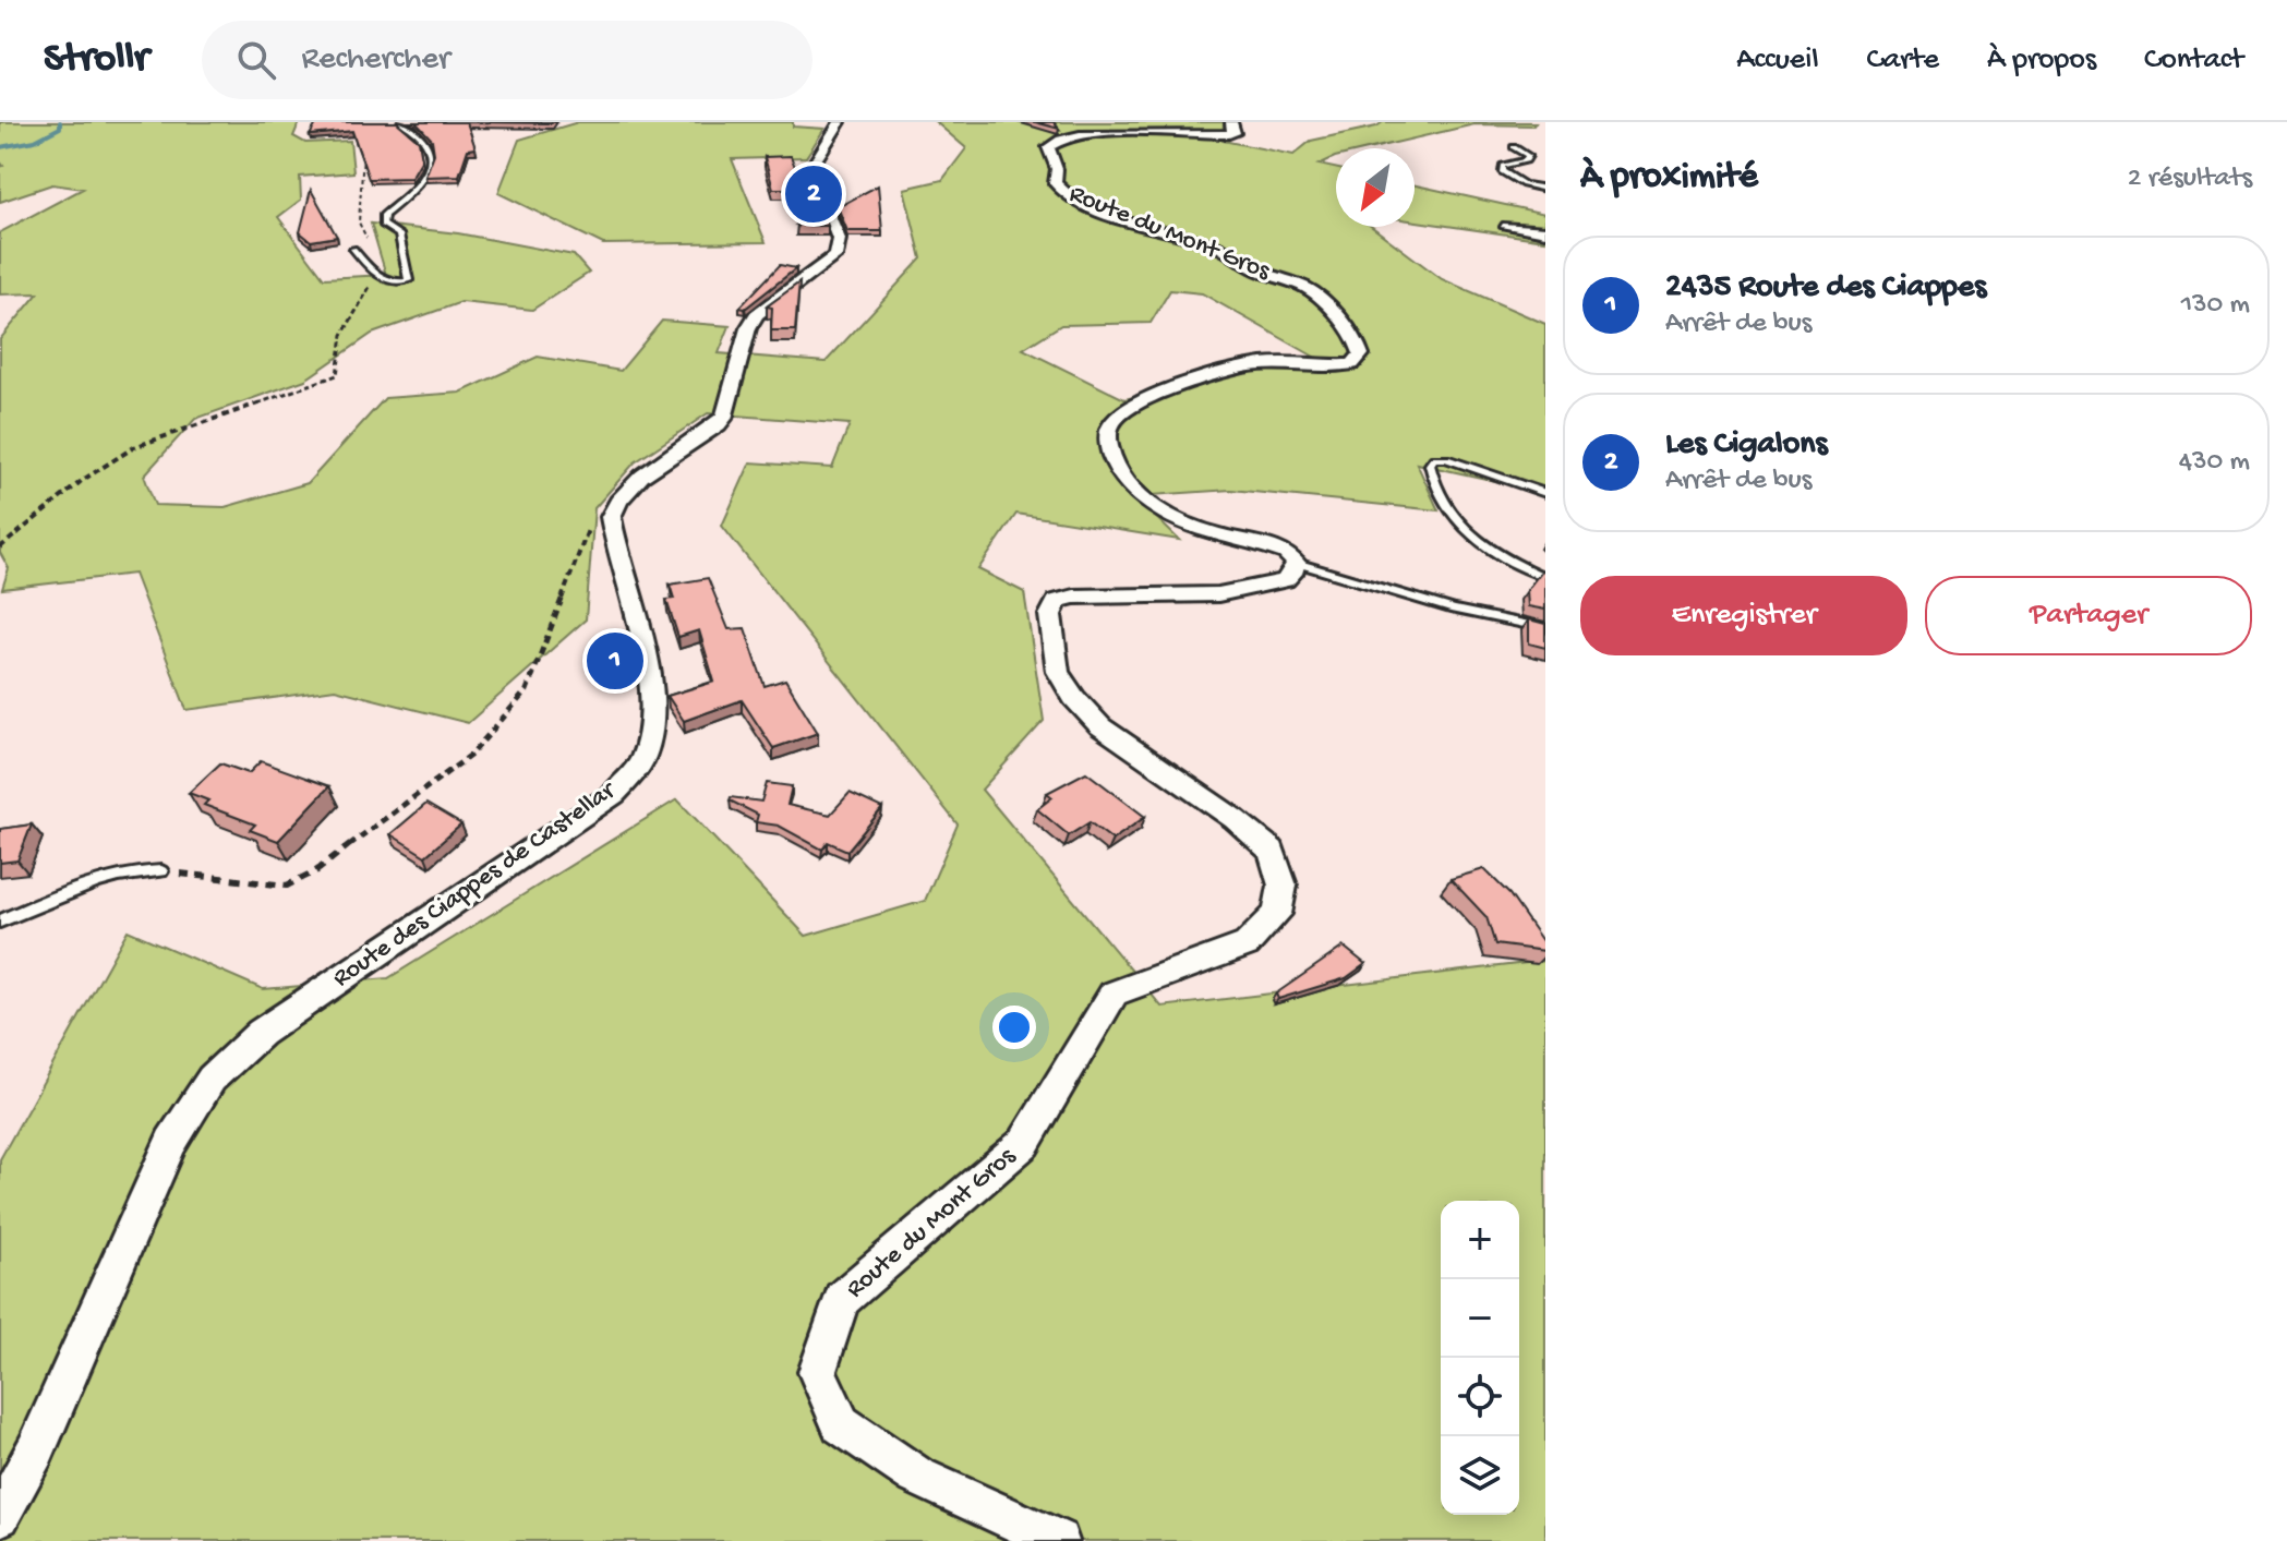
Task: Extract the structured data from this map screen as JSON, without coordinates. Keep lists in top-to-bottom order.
{
  "streets": {
    "street": ["Route du Mont Gros", "Route des Ciappes de Castellar"]
  },
  "north": "bottom left",
  "page": {
    "header": "Strollr",
    "search": "Rechercher",
    "nav": [
      "Accueil",
      "Carte",
      "À propos",
      "Contact"
    ],
    "heading": ["À proximité", "2 résultats"],
    "pins": ["2", "1"],
    "list": [
      {
        "mark": "1",
        "name": "2435 Route des Ciappes",
        "note": "Arrêt de bus",
        "value": "130 m"
      },
      {
        "mark": "2",
        "name": "Les Cigalons",
        "note": "Arrêt de bus",
        "value": "430 m"
      }
    ],
    "buttons": ["Enregistrer", "Partager"],
    "map_buttons": ["+", "−"]
  }
}
